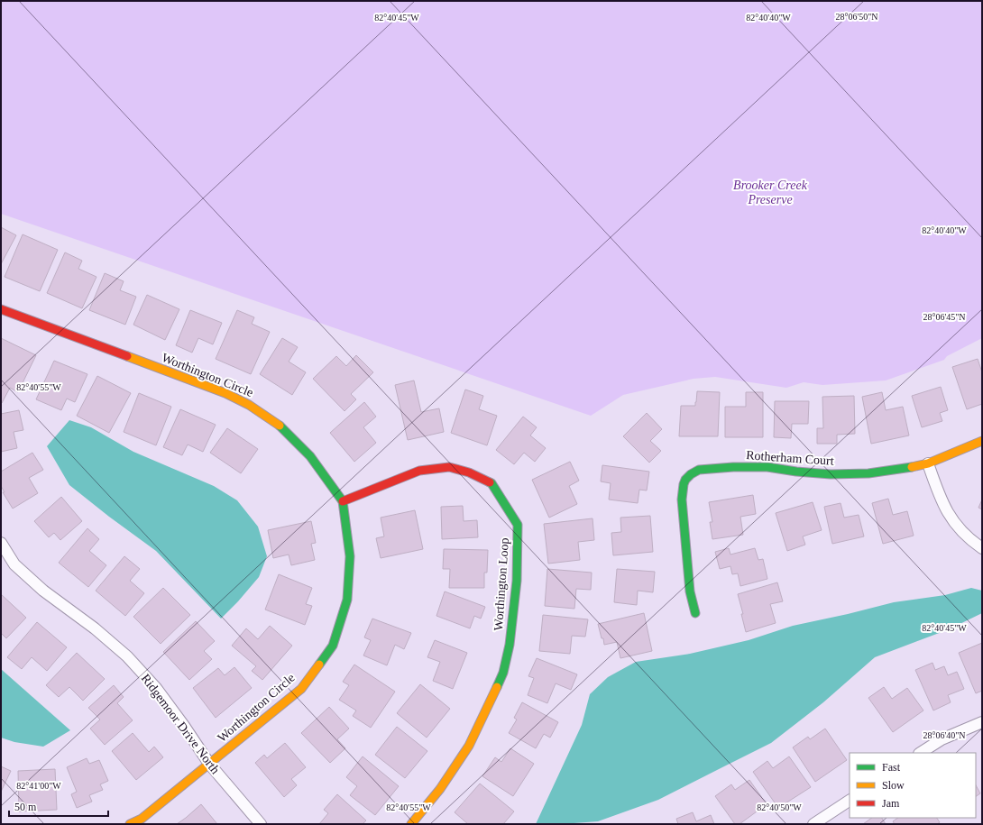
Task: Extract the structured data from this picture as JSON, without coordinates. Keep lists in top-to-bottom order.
{
  "streets": {
    "street": [
      "Worthington Circle",
      "Rotherham Court",
      "Worthington Loop",
      "Ridgemoor Drive North"
    ]
  },
  "crossings": [
    ["Worthington Circle", "Worthington Loop"],
    ["Worthington Circle", "Ridgemoor Drive North"]
  ],
  "parks": ["Brooker Creek Preserve"],
  "legend": ["Fast", "Slow", "Jam"],
  "scale_bar": "50 m",
  "coordinates": [
    "28°06'50\"N",
    "82°40'40\"W",
    "82°40'45\"W",
    "28°06'45\"N",
    "82°40'55\"W",
    "28°06'40\"N",
    "82°41'00\"W",
    "82°40'50\"W"
  ]
}
